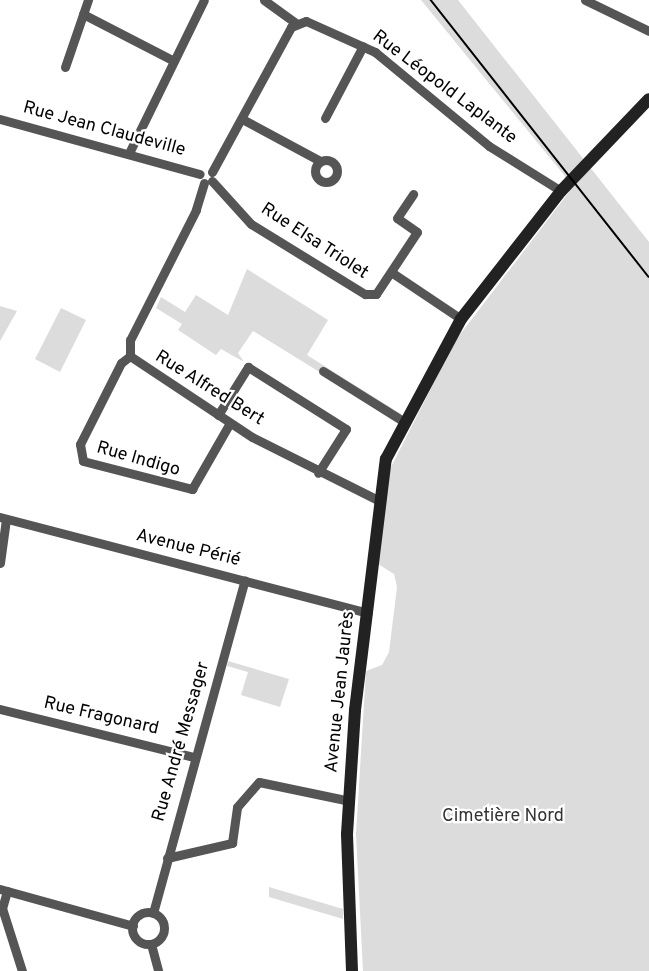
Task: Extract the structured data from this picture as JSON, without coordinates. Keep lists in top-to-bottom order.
{
  "streets": {
    "street": [
      "Rue Léopold Laplante",
      "Rue Jean Claudeville",
      "Rue Elsa Triolet",
      "Rue Alfred Bert",
      "Rue Indigo",
      "Avenue Périé",
      "Avenue Jean Jaurès",
      "Rue Fragonard",
      "Rue André Messager"
    ]
  },
  "crossings": [
    ["Rue Léopold Laplante", "Avenue Jean Jaurès"],
    ["Rue Jean Claudeville", "Rue Elsa Triolet"],
    ["Rue Jean Claudeville", "Rue Alfred Bert"],
    ["Rue Elsa Triolet", "Rue Alfred Bert"],
    ["Rue Elsa Triolet", "Avenue Jean Jaurès"],
    ["Rue Alfred Bert", "Rue Indigo"],
    ["Rue Alfred Bert", "Avenue Jean Jaurès"],
    ["Avenue Périé", "Avenue Jean Jaurès"],
    ["Avenue Périé", "Rue André Messager"],
    ["Rue Fragonard", "Rue André Messager"]
  ],
  "parks": ["Cimetière Nord"]
}
